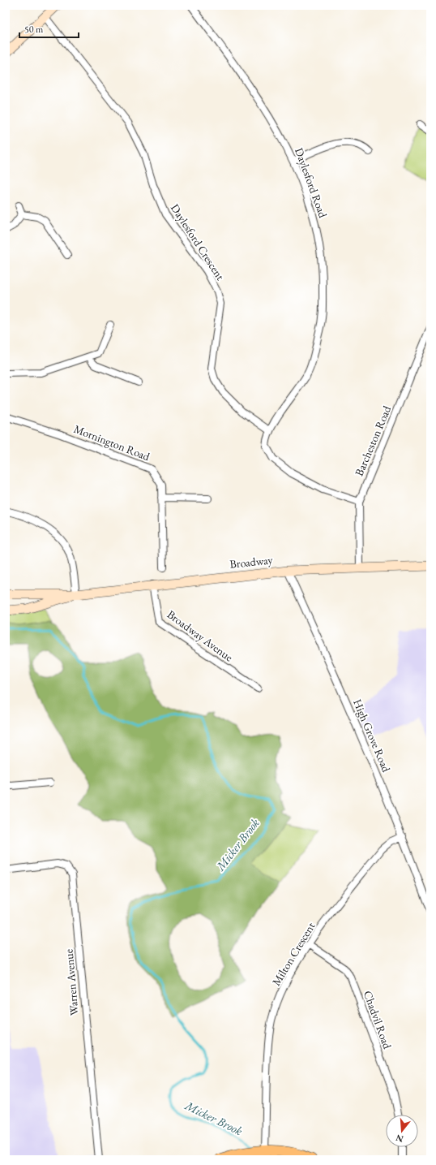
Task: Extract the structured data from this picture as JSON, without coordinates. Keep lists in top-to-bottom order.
{
  "streets": {
    "street": [
      "Daylesford Road",
      "Daylesford Crescent",
      "Barcheston Road",
      "Mornington Road",
      "Broadway",
      "Broadway Avenue",
      "High Grove Road",
      "Milton Crescent",
      "Warren Avenue",
      "Chadvil Road"
    ]
  },
  "crossings": [
    ["Daylesford Road", "Daylesford Crescent"],
    ["Daylesford Road", "Barcheston Road"],
    ["Barcheston Road", "Broadway"],
    ["Broadway", "Broadway Avenue"],
    ["Broadway", "High Grove Road"],
    ["High Grove Road", "Milton Crescent"],
    ["Milton Crescent", "Chadvil Road"]
  ],
  "water": ["Micker Brook"],
  "scale_bar": "50 m",
  "north": "bottom"
}
